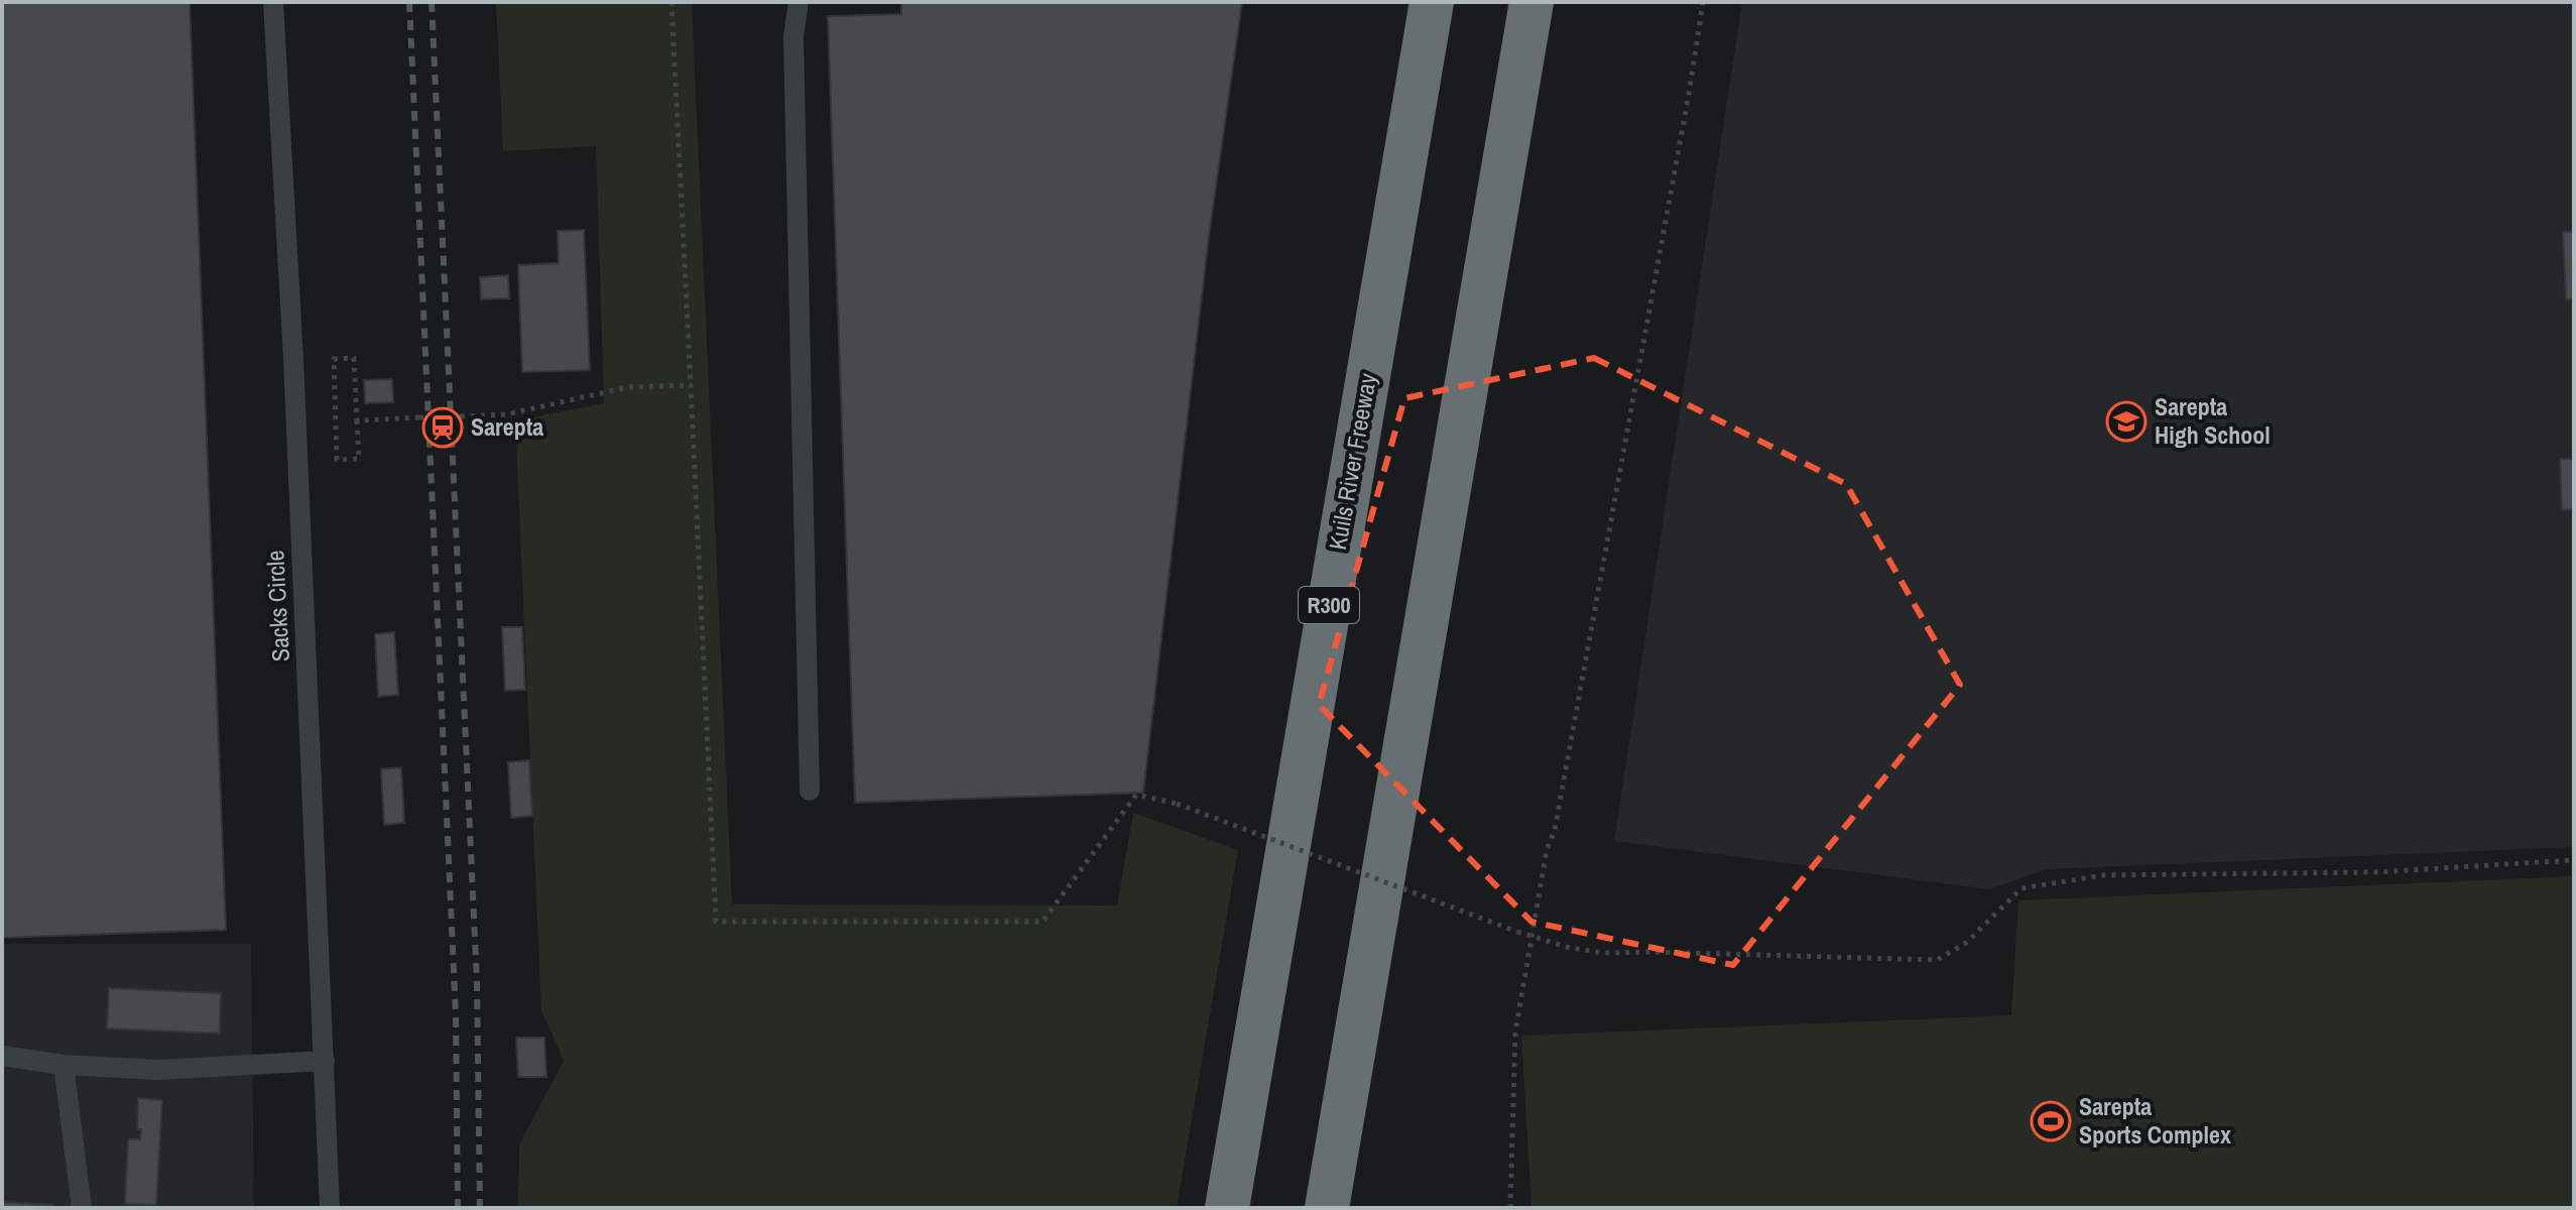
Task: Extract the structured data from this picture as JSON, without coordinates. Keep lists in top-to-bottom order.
{
  "streets": {
    "highway": ["Kuils River Freeway", "R300"],
    "lane": ["Sacks Circle"]
  },
  "places": {
    "school or university": ["Sarepta High School"],
    "station": ["Sarepta"],
    "sports": ["Sarepta Sports Complex"]
  }
}
